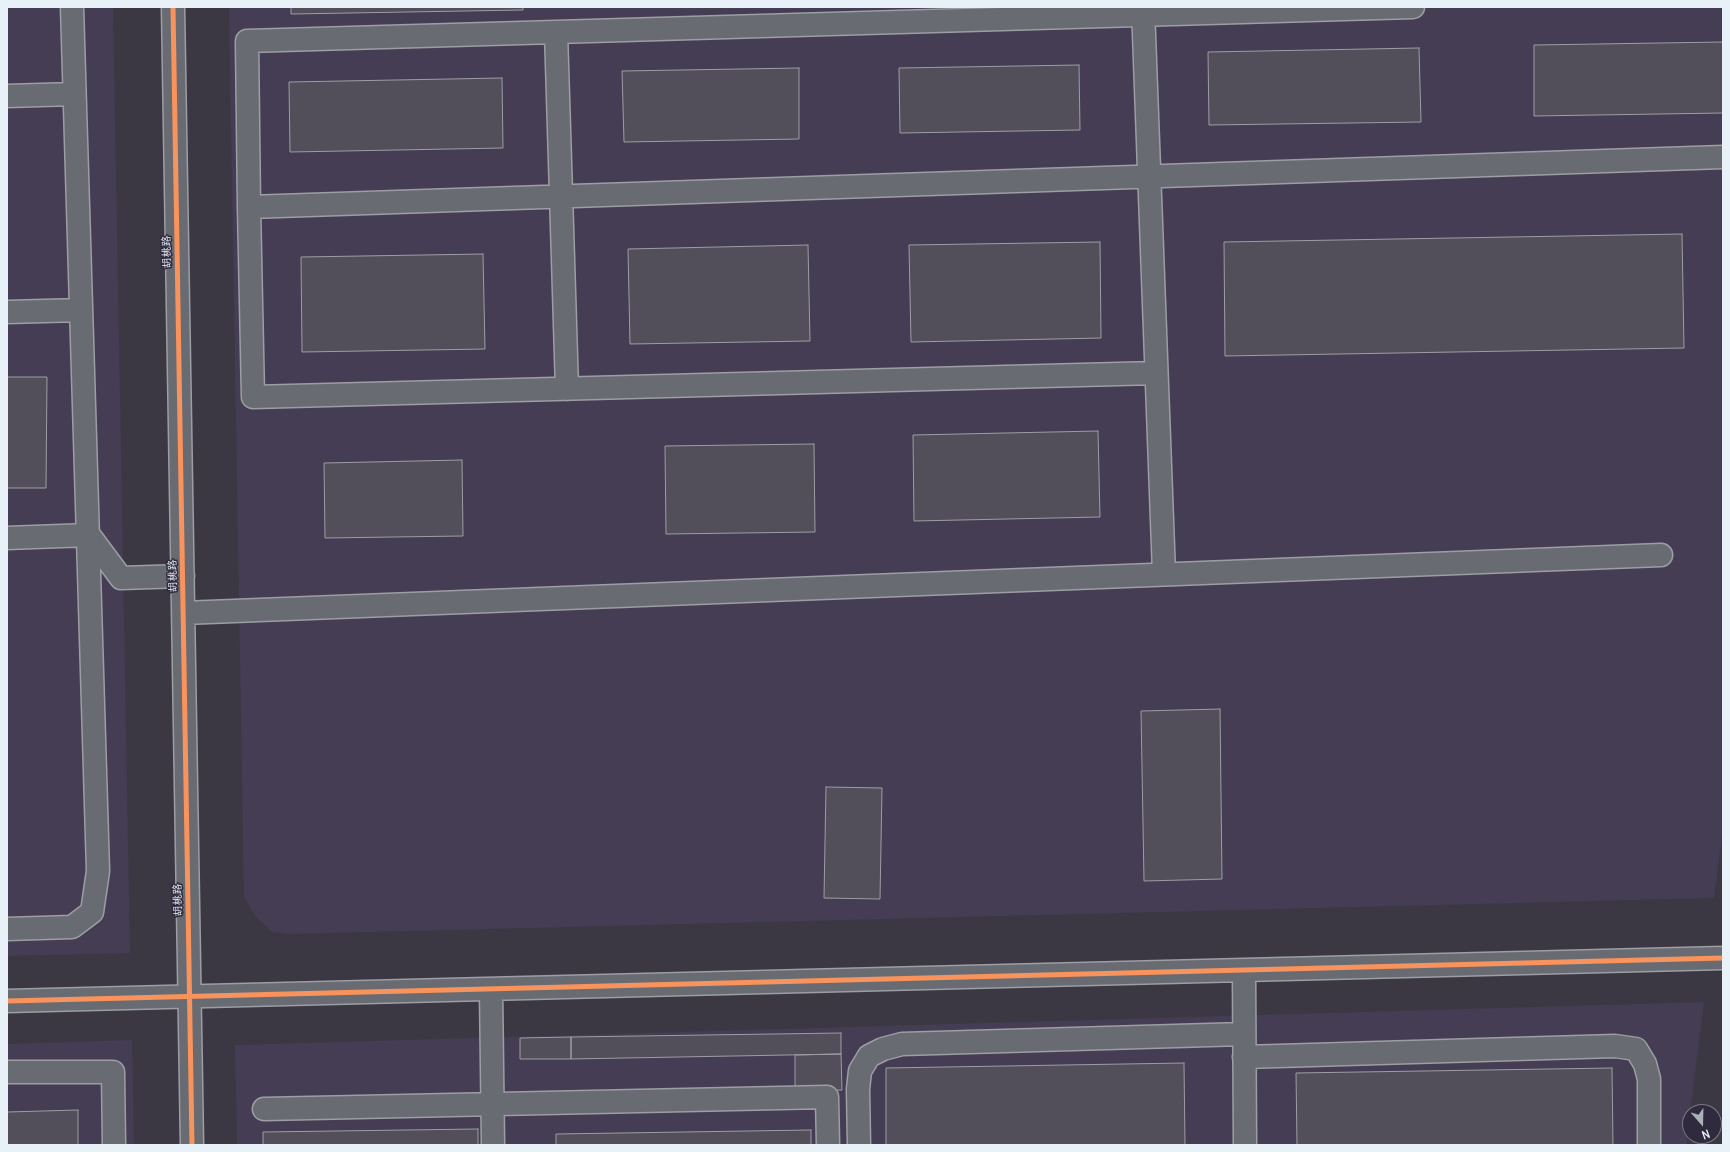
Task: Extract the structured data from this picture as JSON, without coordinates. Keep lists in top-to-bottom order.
{
  "streets": {
    "street": ["胡桃路"]
  },
  "north": "bottom"
}
